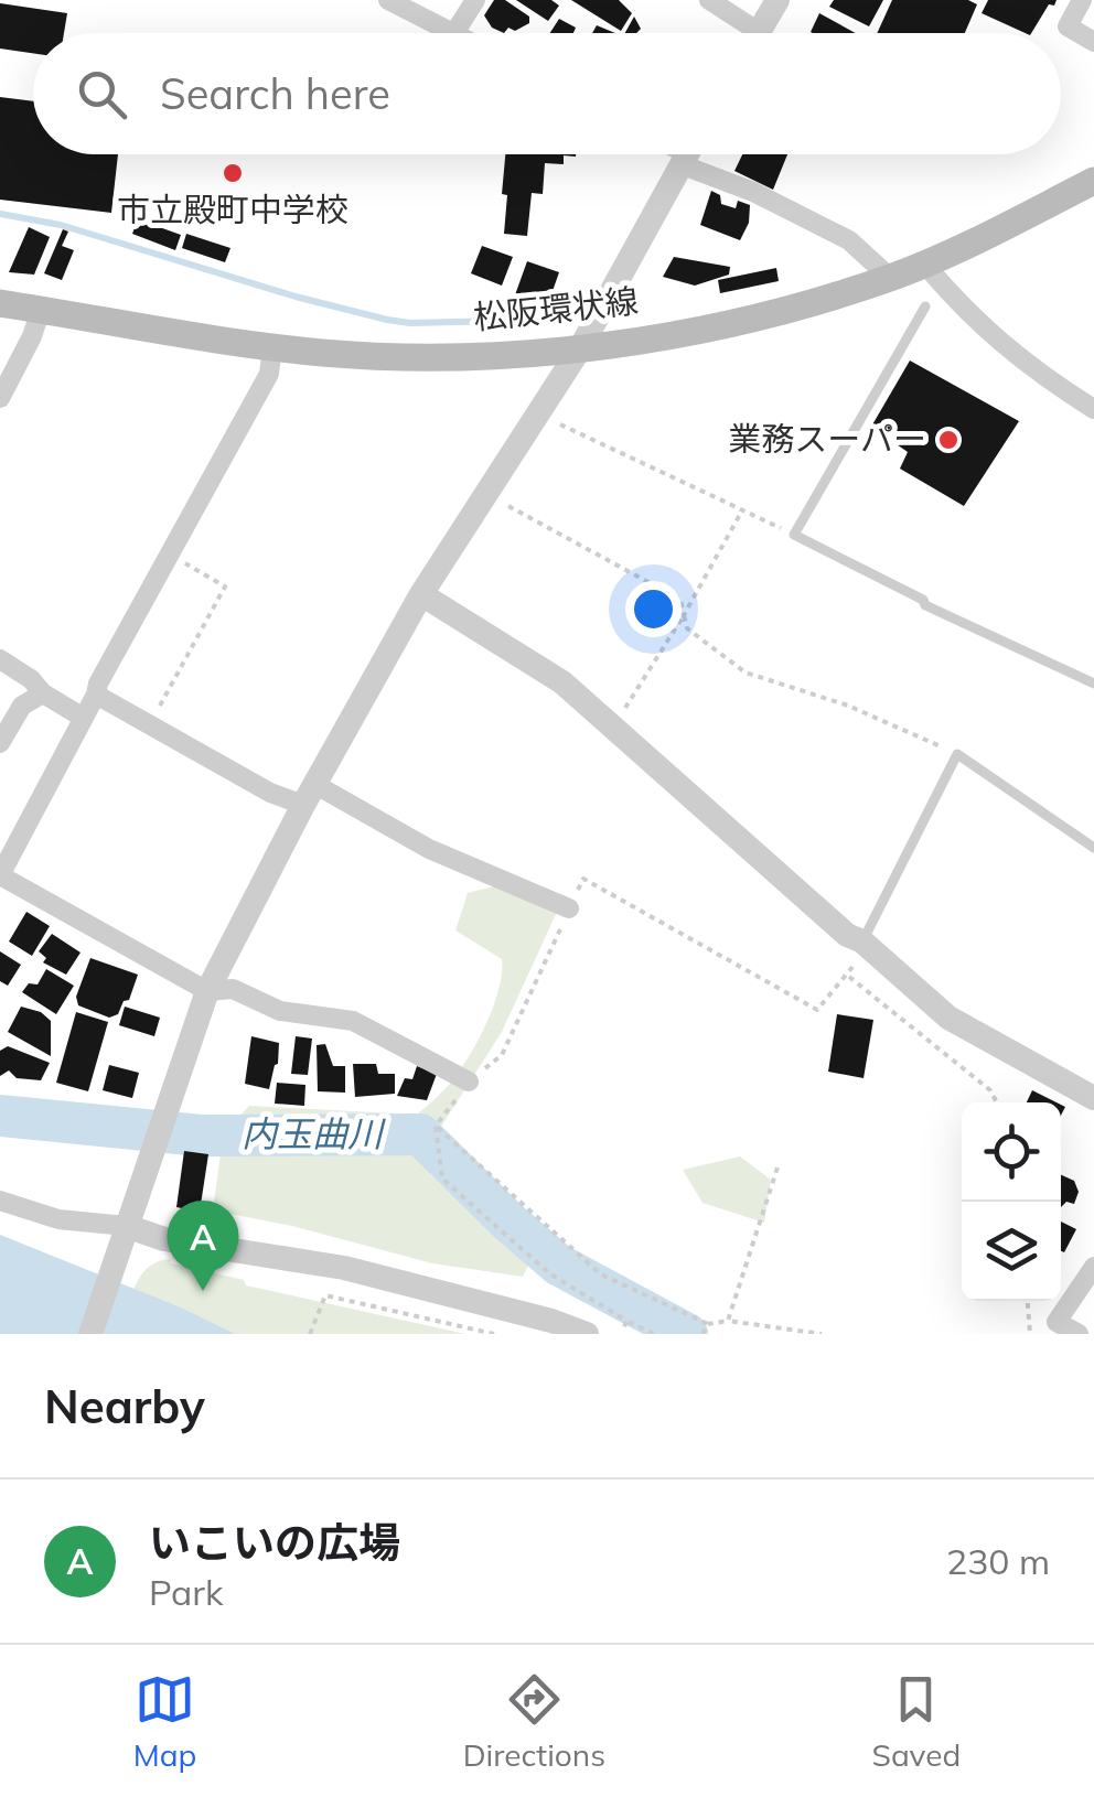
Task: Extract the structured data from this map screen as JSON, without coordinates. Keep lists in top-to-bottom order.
{
  "streets": {
    "main road": ["松阪環状線"]
  },
  "water": ["内玉曲川"],
  "places": ["市立殿町中学校", "業務スーパー"],
  "page": {
    "search": "Search here",
    "pins": "A",
    "heading": "Nearby",
    "list": [
      {
        "mark": "A",
        "name": "いこいの広場",
        "note": "Park",
        "value": "230 m"
      }
    ],
    "nav": ["Map", "Directions", "Saved"]
  }
}
